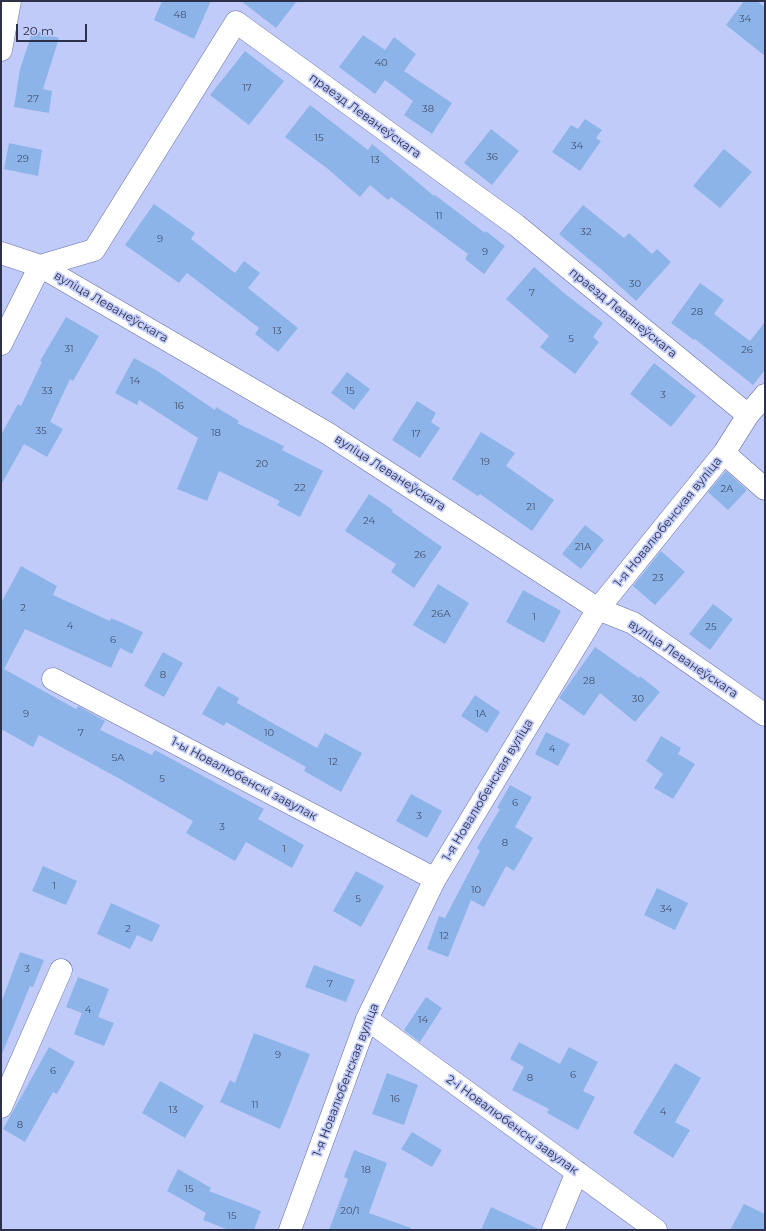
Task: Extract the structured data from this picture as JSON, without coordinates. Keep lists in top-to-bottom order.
{
  "streets": {
    "street": [
      "праезд Леванеўскага",
      "вуліца Леванеўскага",
      "1-я Новалюбенская вуліца",
      "1-ы Новалюбенскі завулак",
      "2-і Новалюбенскі завулак"
    ]
  },
  "crossings": [
    ["праезд Леванеўскага", "вуліца Леванеўскага"],
    ["праезд Леванеўскага", "1-я Новалюбенская вуліца"],
    ["вуліца Леванеўскага", "1-я Новалюбенская вуліца"],
    ["1-я Новалюбенская вуліца", "1-ы Новалюбенскі завулак"],
    ["1-я Новалюбенская вуліца", "2-і Новалюбенскі завулак"]
  ],
  "house_numbers": [
    "48",
    "34",
    "40",
    "17",
    "27",
    "38",
    "15",
    "34",
    "36",
    "29",
    "13",
    "11",
    "32",
    "9",
    "9",
    "30",
    "7",
    "28",
    "13",
    "5",
    "31",
    "26",
    "14",
    "33",
    "15",
    "3",
    "16",
    "35",
    "18",
    "17",
    "19",
    "20",
    "22",
    "2А",
    "21",
    "24",
    "21А",
    "26",
    "23",
    "2",
    "26А",
    "1",
    "4",
    "25",
    "6",
    "8",
    "28",
    "30",
    "9",
    "1А",
    "7",
    "10",
    "4",
    "5А",
    "12",
    "5",
    "6",
    "3",
    "3",
    "8",
    "1",
    "1",
    "10",
    "5",
    "34",
    "2",
    "12",
    "3",
    "7",
    "4",
    "14",
    "9",
    "6",
    "6",
    "8",
    "16",
    "11",
    "13",
    "4",
    "8",
    "18",
    "15",
    "20/1",
    "15"
  ],
  "scale_bar": "20 m"
}
